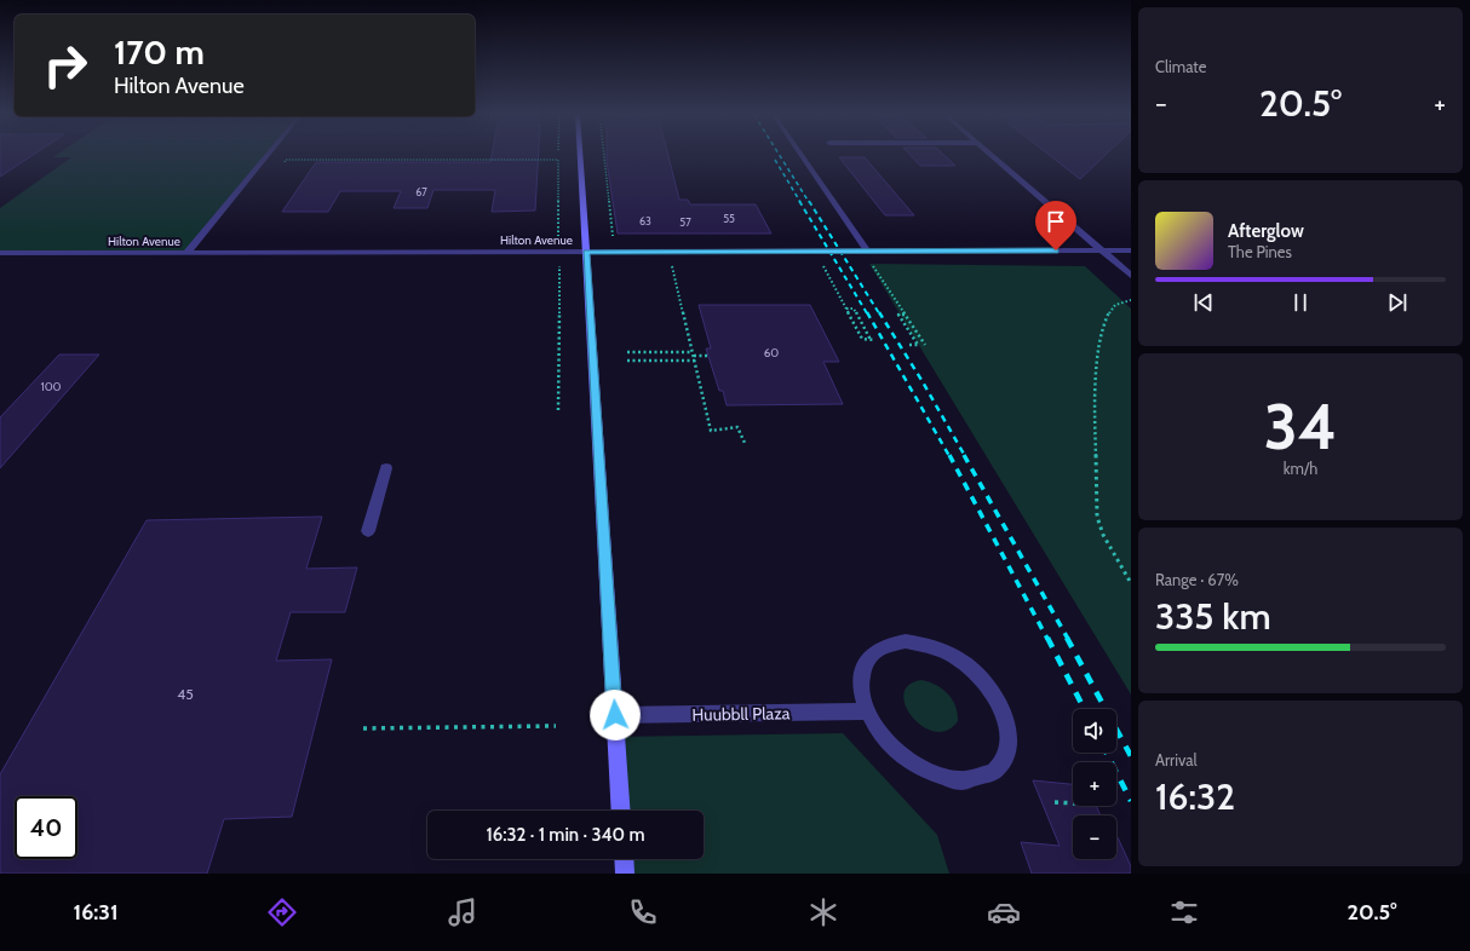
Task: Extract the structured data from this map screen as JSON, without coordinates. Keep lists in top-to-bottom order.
{
  "streets": {
    "street": ["Hilton Avenue", "Huubbll Plaza"]
  },
  "house_numbers": [
    "67",
    "55",
    "63",
    "57",
    "60",
    "100",
    "45"
  ],
  "page": {
    "tile": [
      "Climate",
      ["34", "km/h"],
      ["Range · 67%", "335 km"],
      ["Arrival", "16:32"]
    ],
    "turn": ["170 m", "Hilton Avenue"],
    "heat": ["−", "20.5°", "+"],
    "song": ["Afterglow", "The Pines"],
    "map_buttons": ["+", "−"],
    "limit": "40",
    "trip": "16:32 · 1 min · 340 m",
    "tabs": ["16:31", "20.5°"]
  }
}
